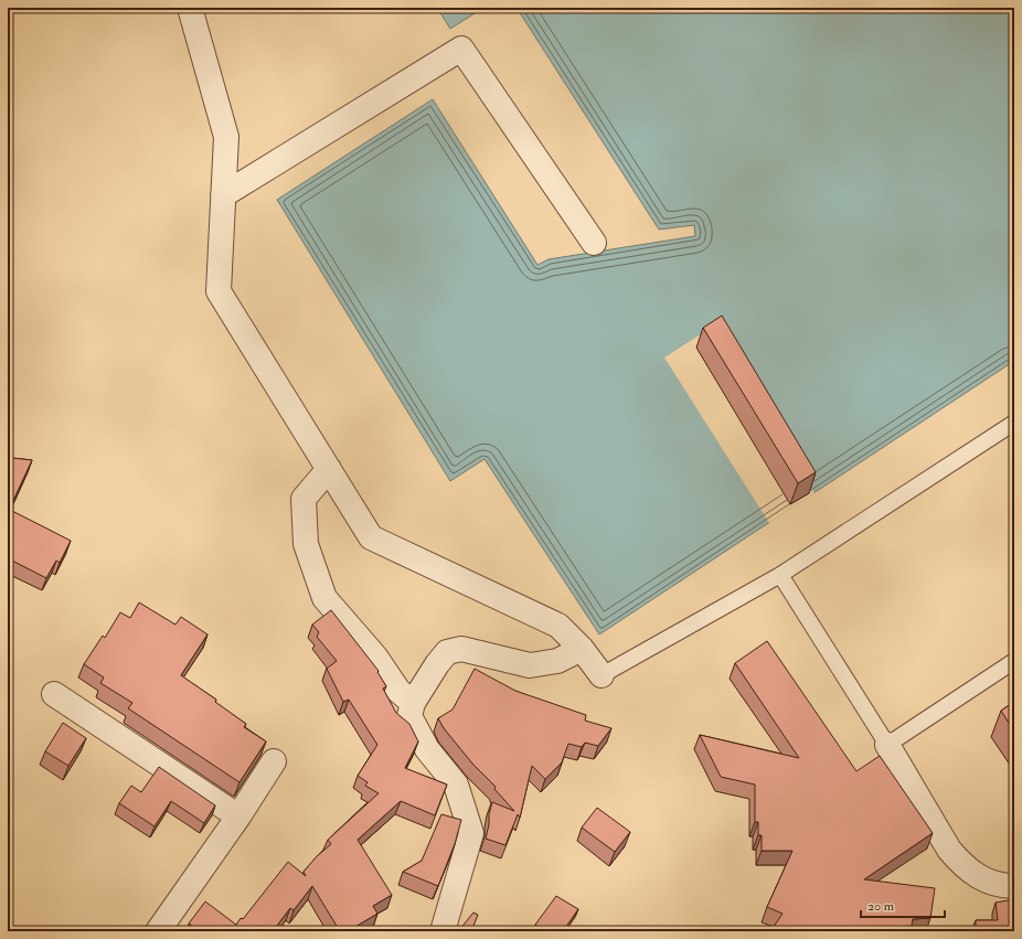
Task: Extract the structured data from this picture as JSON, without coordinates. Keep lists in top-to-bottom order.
{
  "scale_bar": "20 m"
}
